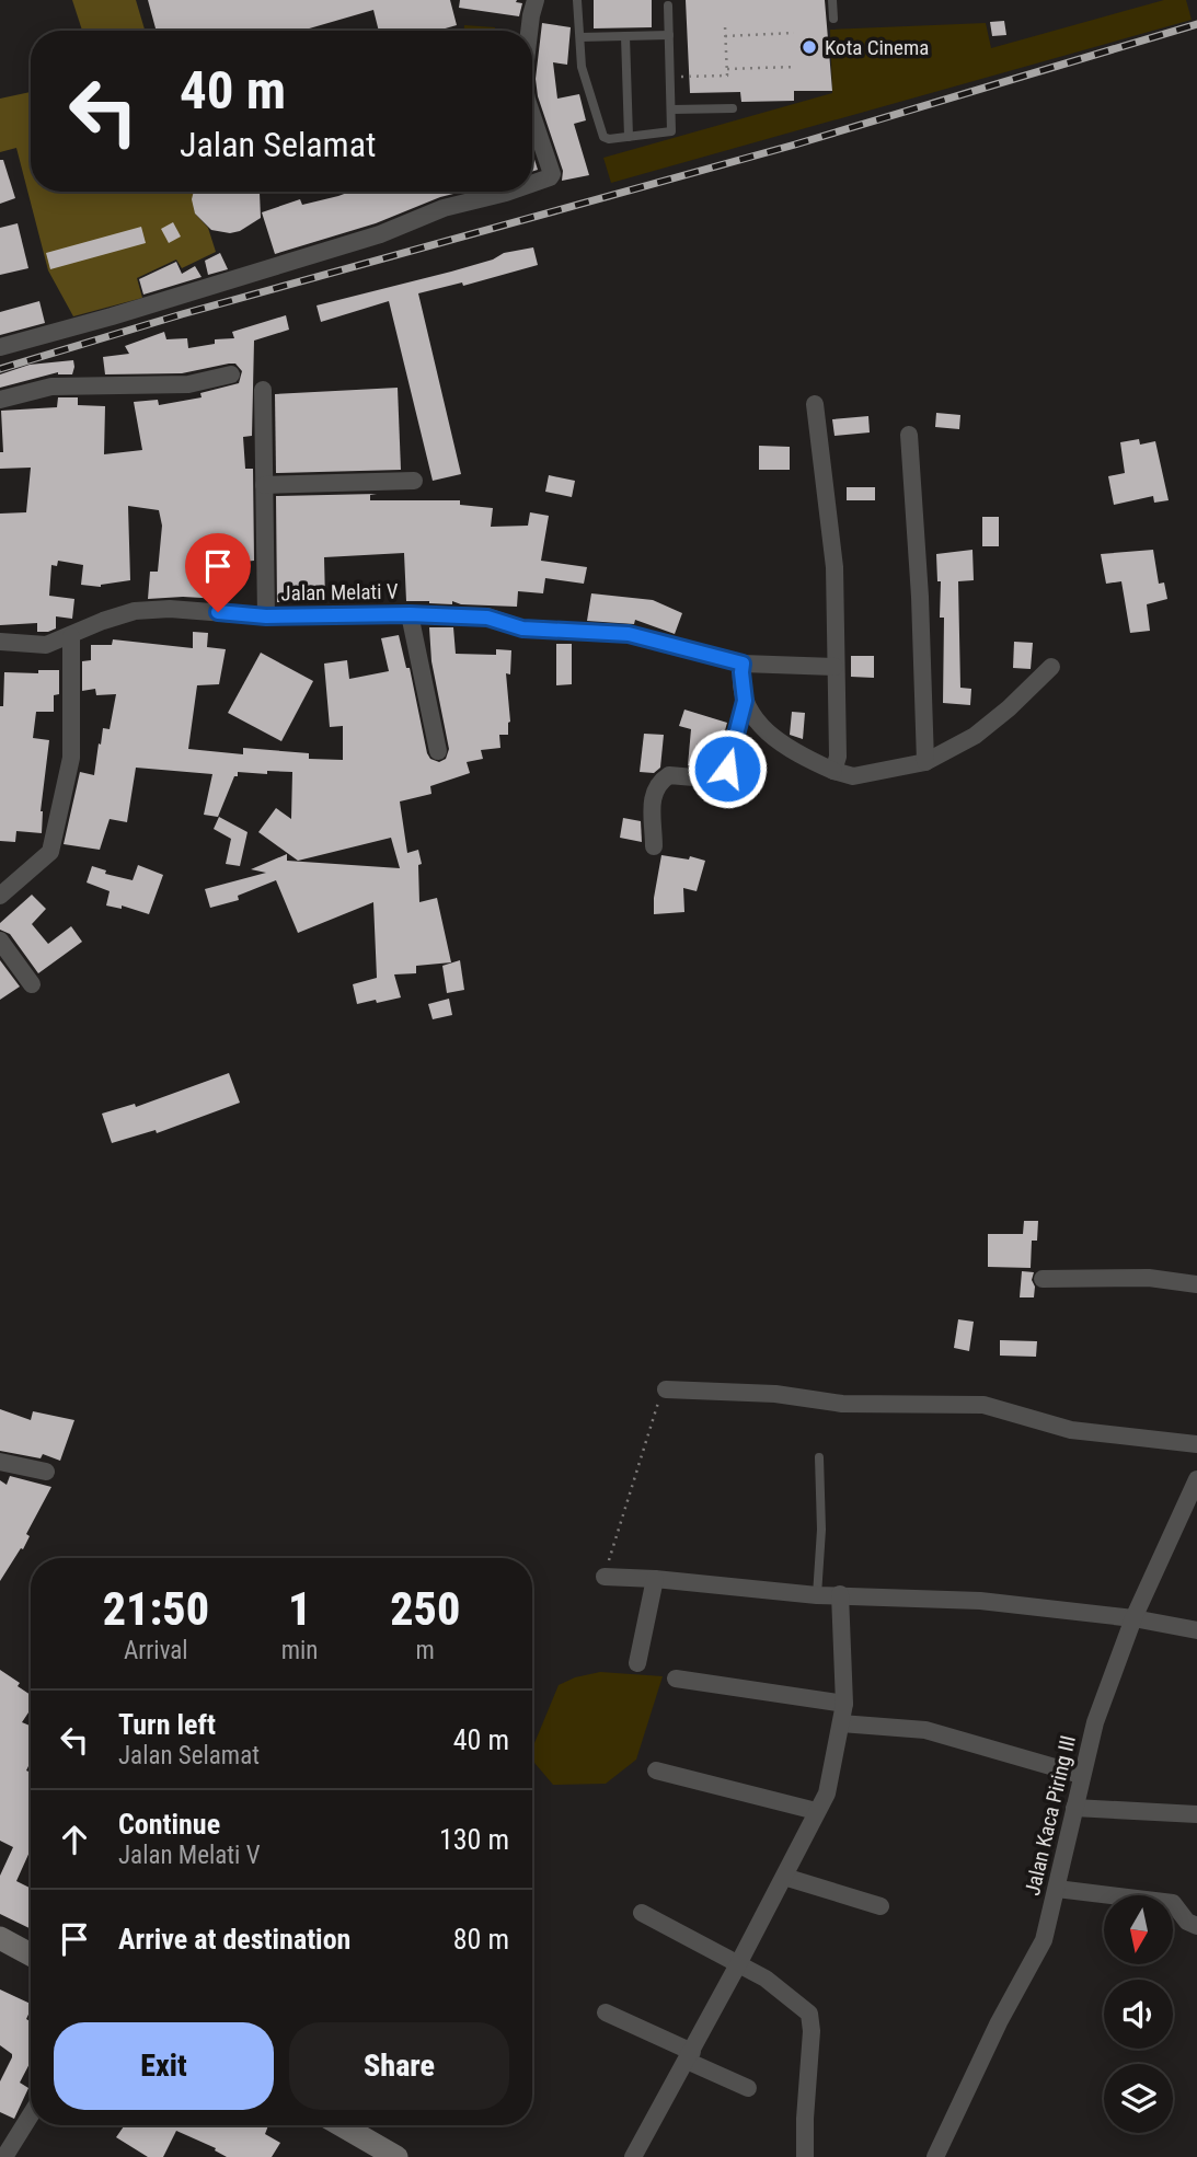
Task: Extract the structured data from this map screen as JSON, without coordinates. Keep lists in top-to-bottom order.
{
  "streets": {
    "street": ["Jalan Melati V", "Jalan Kaca Piring III"]
  },
  "places": ["Kota Cinema"],
  "north": "bottom",
  "page": {
    "turn": ["40 m", "Jalan Selamat"],
    "eta": [
      "21:50",
      "Arrival",
      "1",
      "min",
      "250",
      "m"
    ],
    "list": [
      {
        "name": "Turn left",
        "note": "Jalan Selamat",
        "value": "40 m"
      },
      {
        "name": "Continue",
        "note": "Jalan Melati V",
        "value": "130 m"
      },
      {
        "name": "Arrive at destination",
        "value": "80 m"
      }
    ],
    "buttons": ["Exit", "Share"]
  }
}
